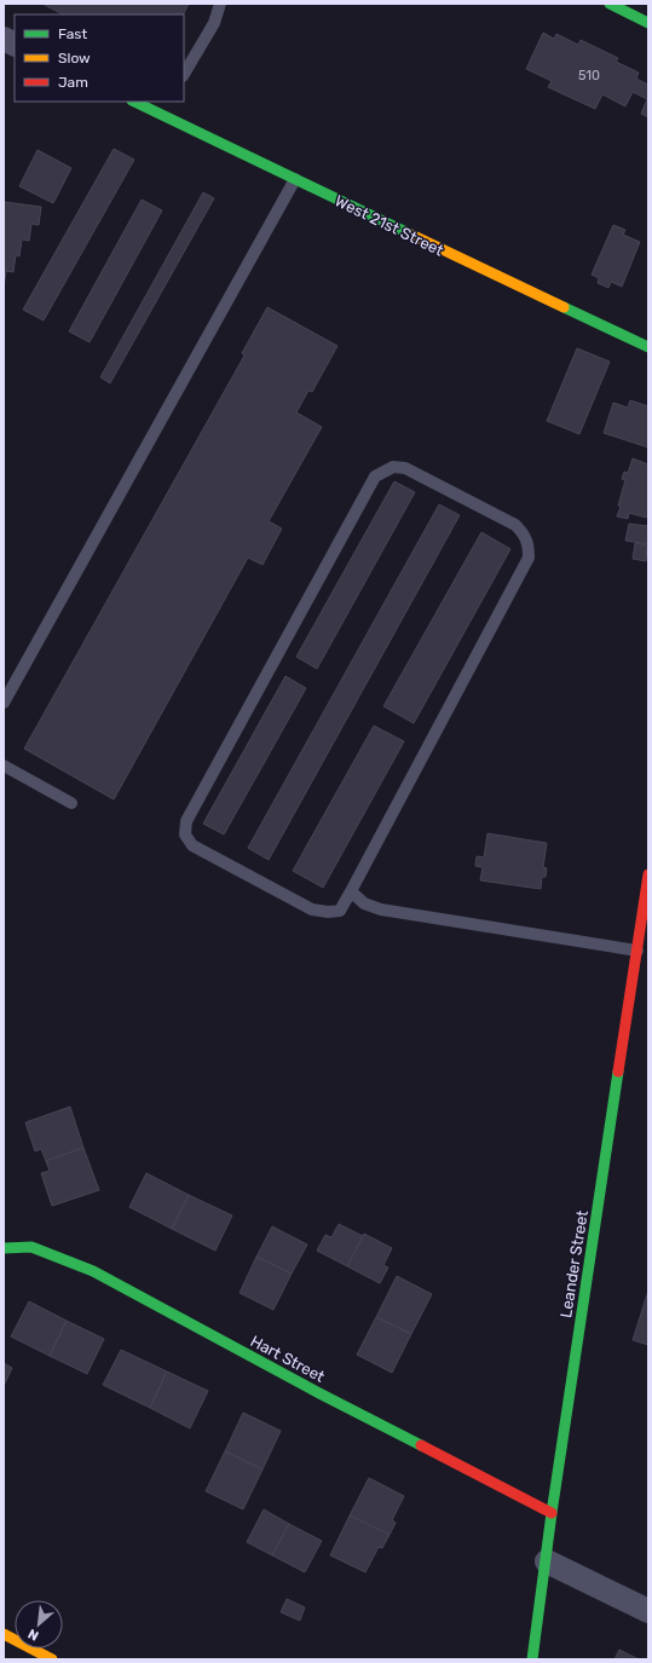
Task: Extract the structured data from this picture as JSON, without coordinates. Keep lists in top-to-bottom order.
{
  "streets": {
    "street": ["West 21st Street", "Leander Street", "Hart Street"]
  },
  "crossings": [
    ["Leander Street", "Hart Street"]
  ],
  "house_numbers": ["510"],
  "legend": ["Fast", "Slow", "Jam"],
  "north": "bottom left"
}
